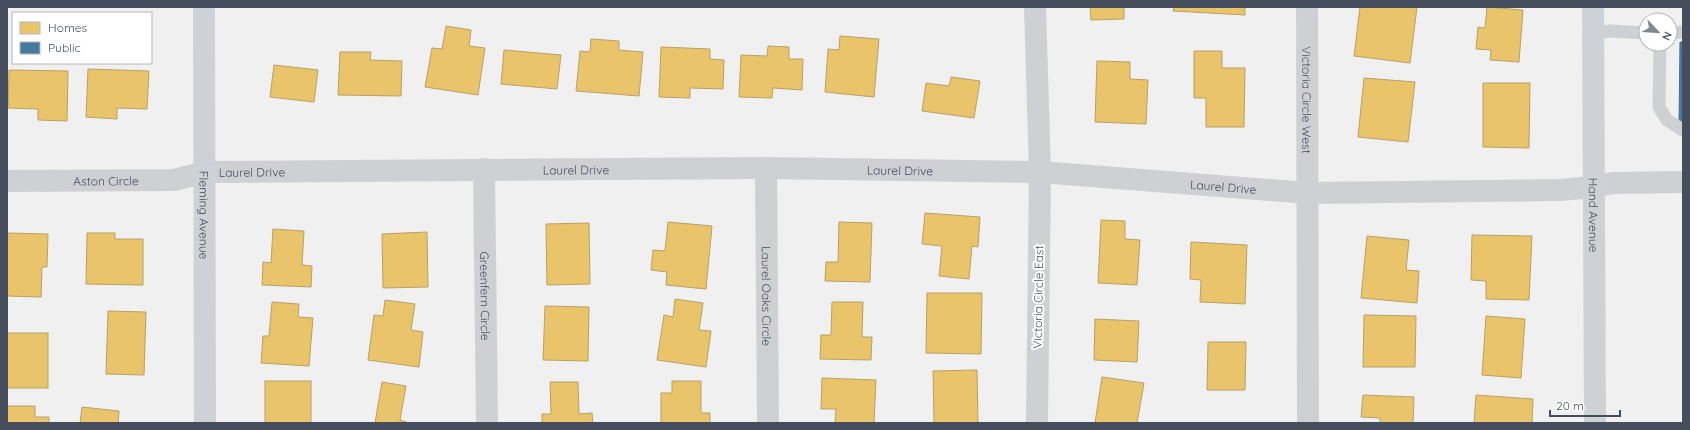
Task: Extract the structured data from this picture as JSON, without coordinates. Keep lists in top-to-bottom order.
{
  "streets": {
    "street": [
      "Victoria Circle West",
      "Laurel Drive",
      "Aston Circle",
      "Fleming Avenue",
      "Hand Avenue",
      "Greenfern Circle",
      "Laurel Oaks Circle",
      "Victoria Circle East"
    ]
  },
  "crossings": [
    ["Victoria Circle West", "Laurel Drive"],
    ["Laurel Drive", "Aston Circle"],
    ["Laurel Drive", "Fleming Avenue"],
    ["Laurel Drive", "Hand Avenue"],
    ["Laurel Drive", "Greenfern Circle"],
    ["Laurel Drive", "Laurel Oaks Circle"],
    ["Laurel Drive", "Victoria Circle East"],
    ["Aston Circle", "Fleming Avenue"]
  ],
  "legend": ["Homes", "Public"],
  "scale_bar": "20 m",
  "north": "bottom right"
}
